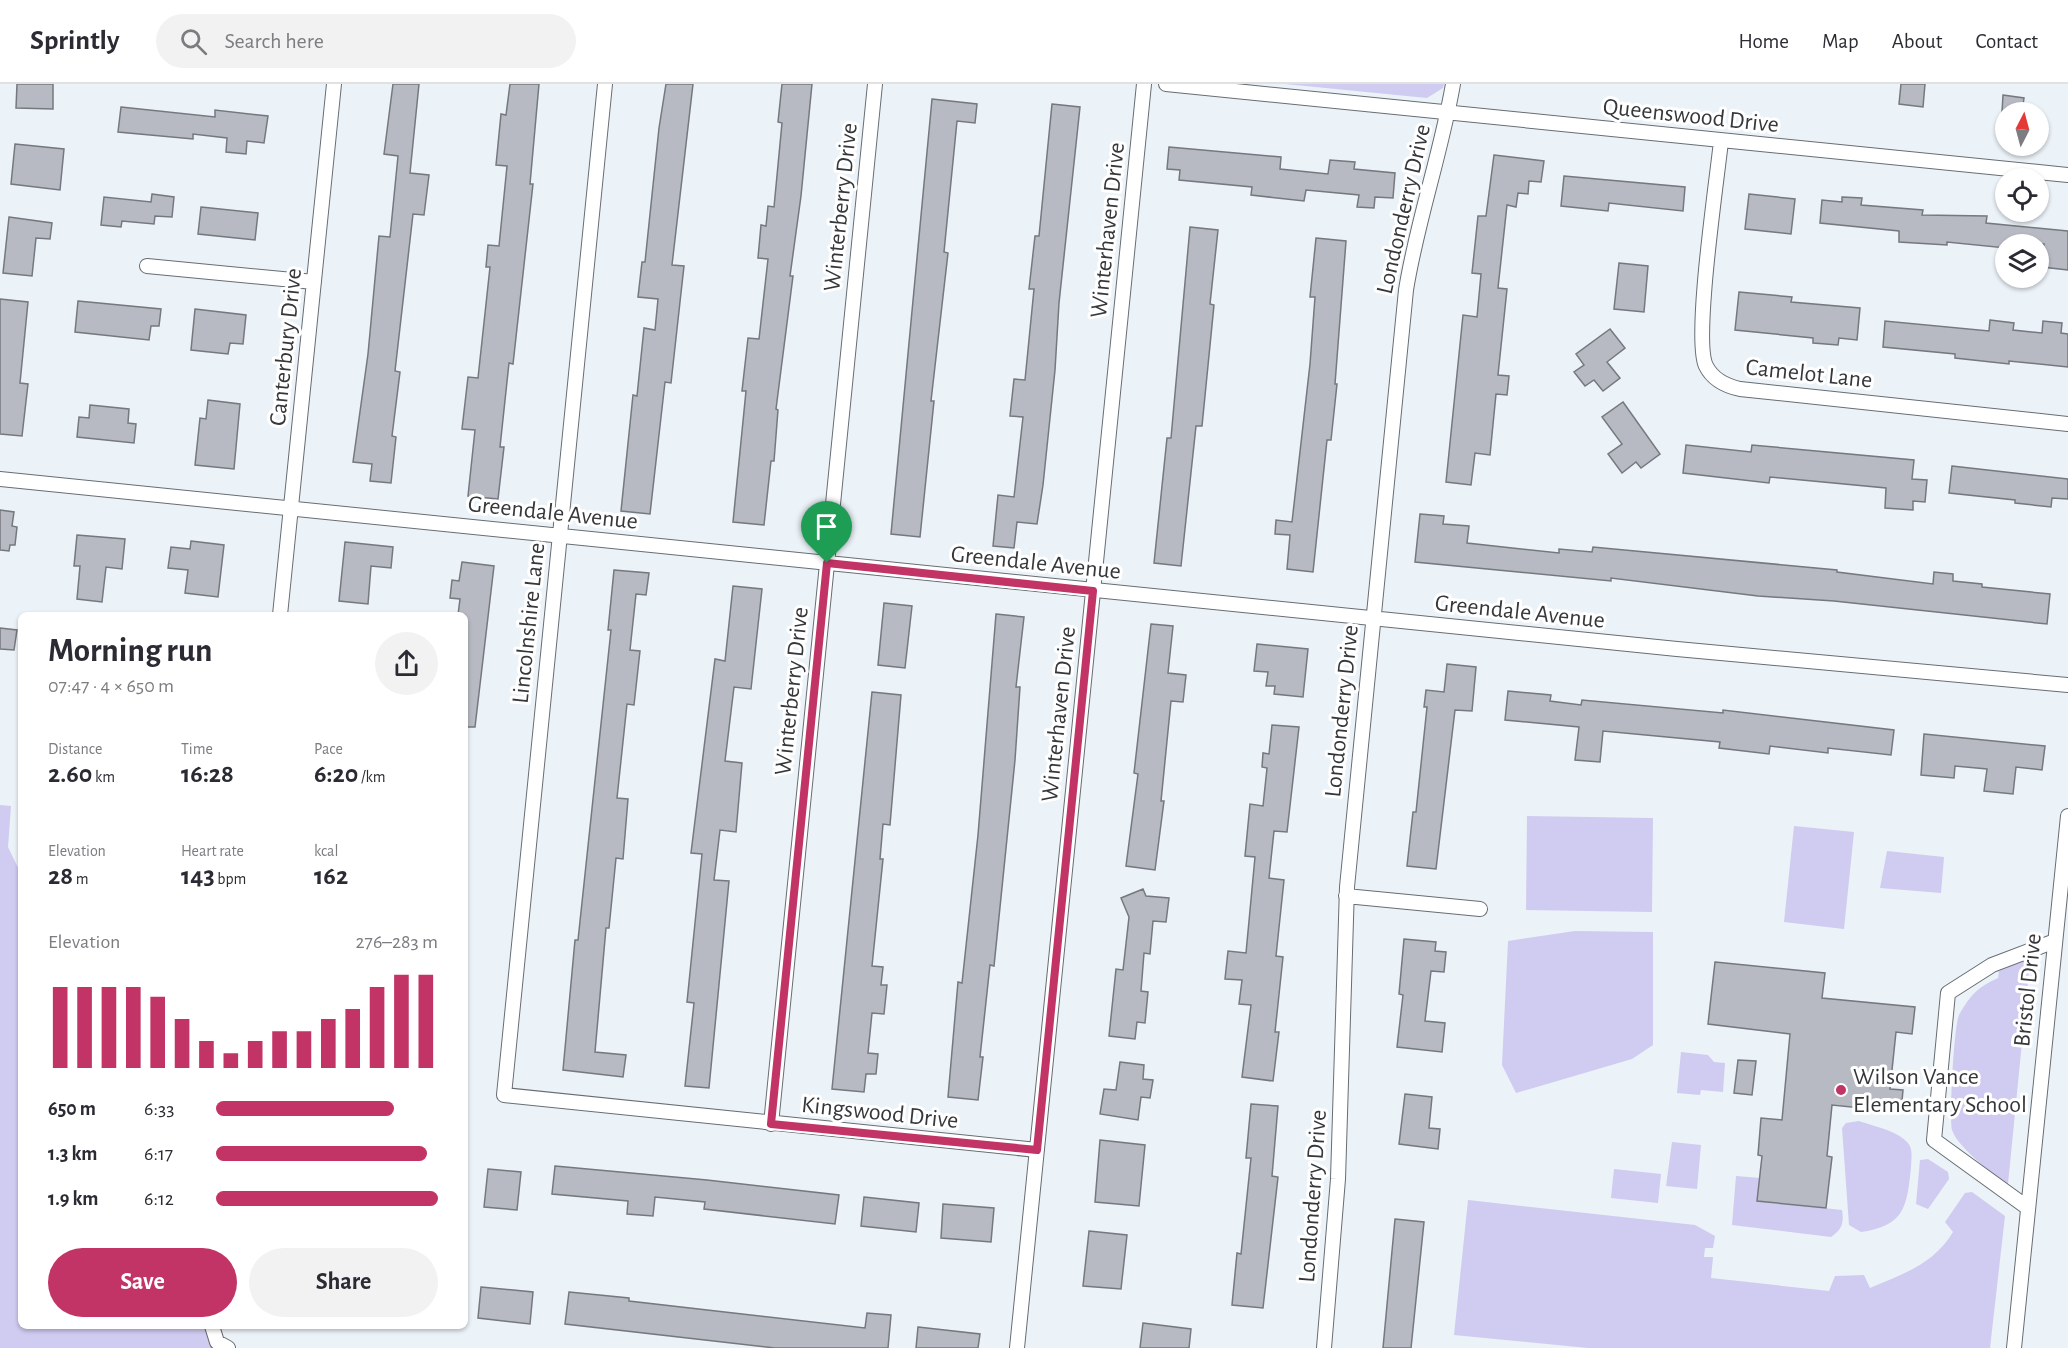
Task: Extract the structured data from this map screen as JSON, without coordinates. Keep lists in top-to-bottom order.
{
  "streets": {
    "street": [
      "Queenswood Drive",
      "Winterberry Drive",
      "Londonderry Drive",
      "Winterhaven Drive",
      "Canterbury Drive",
      "Camelot Lane",
      "Greendale Avenue",
      "Lincolnshire Lane",
      "Bristol Drive",
      "Kingswood Drive"
    ]
  },
  "crossings": [
    ["Queenswood Drive", "Londonderry Drive"],
    ["Queenswood Drive", "Camelot Lane"],
    ["Winterberry Drive", "Greendale Avenue"],
    ["Winterberry Drive", "Kingswood Drive"],
    ["Londonderry Drive", "Greendale Avenue"],
    ["Winterhaven Drive", "Greendale Avenue"],
    ["Winterhaven Drive", "Kingswood Drive"],
    ["Canterbury Drive", "Greendale Avenue"],
    ["Greendale Avenue", "Lincolnshire Lane"],
    ["Lincolnshire Lane", "Kingswood Drive"]
  ],
  "places": ["Wilson Vance Elementary School"],
  "north": "top",
  "page": {
    "header": "Sprintly",
    "search": "Search here",
    "nav": [
      "Home",
      "Map",
      "About",
      "Contact"
    ],
    "heading": ["Morning run", "07:47 · 4 × 650 m"],
    "stats": [
      ["Distance", "2.60 km"],
      ["Time", "16:28"],
      ["Pace", "6:20 /km"],
      ["Elevation", "28 m"],
      ["Heart rate", "143 bpm"],
      ["kcal", "162"]
    ],
    "chart": ["Elevation", "276–283 m"],
    "list": [
      {
        "name": "650 m",
        "note": "6:33"
      },
      {
        "name": "1.3 km",
        "note": "6:17"
      },
      {
        "name": "1.9 km",
        "note": "6:12"
      }
    ],
    "buttons": ["Save", "Share"]
  }
}
